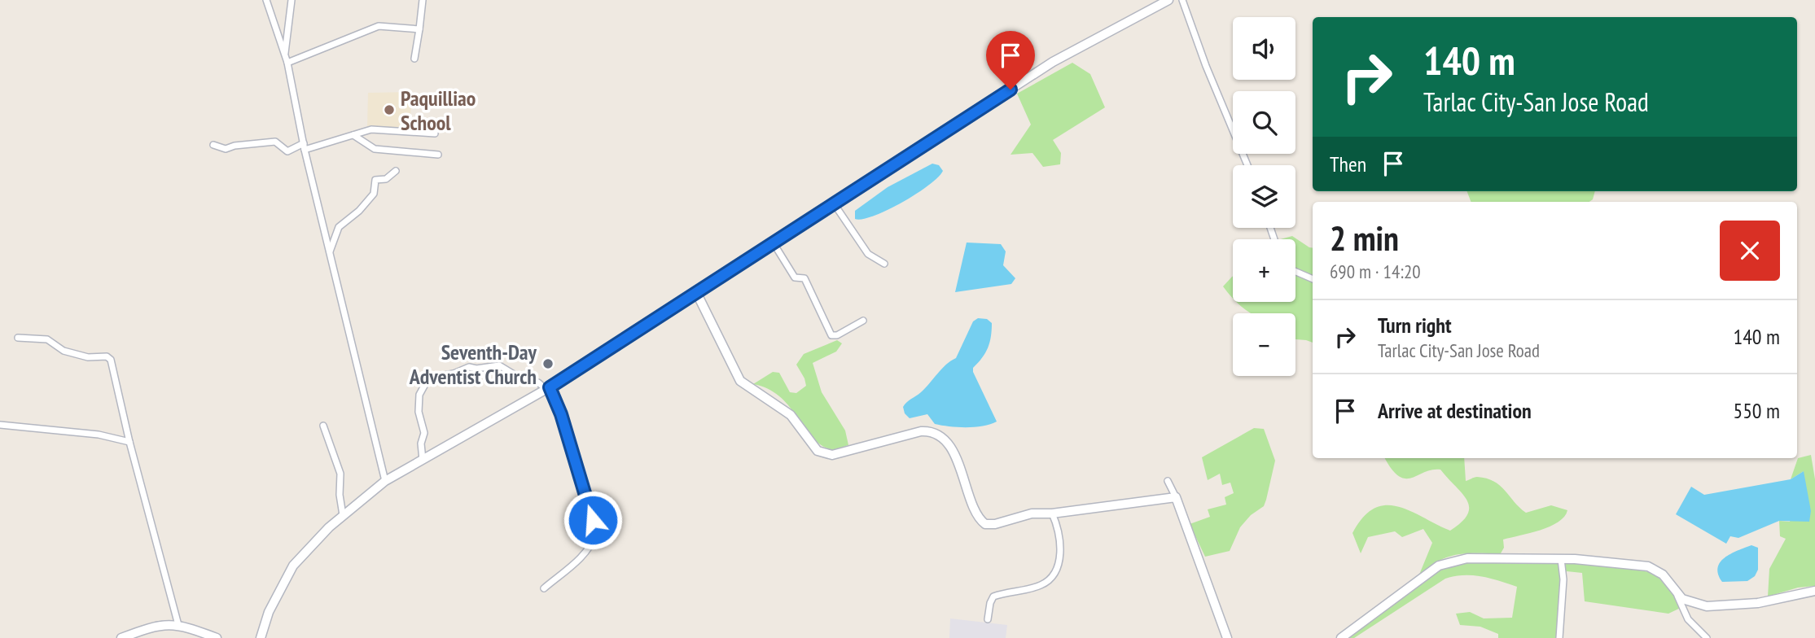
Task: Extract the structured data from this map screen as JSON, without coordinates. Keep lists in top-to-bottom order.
{
  "places": ["Paquilliao School", "Seventh-Day Adventist Church"],
  "page": {
    "map_buttons": ["+", "−"],
    "turn": ["140 m", "Tarlac City-San Jose Road"],
    "then": "Then",
    "heading": ["2 min", "690 m · 14:20"],
    "list": [
      {
        "name": "Turn right",
        "note": "Tarlac City-San Jose Road",
        "value": "140 m"
      },
      {
        "name": "Arrive at destination",
        "value": "550 m"
      }
    ]
  }
}
